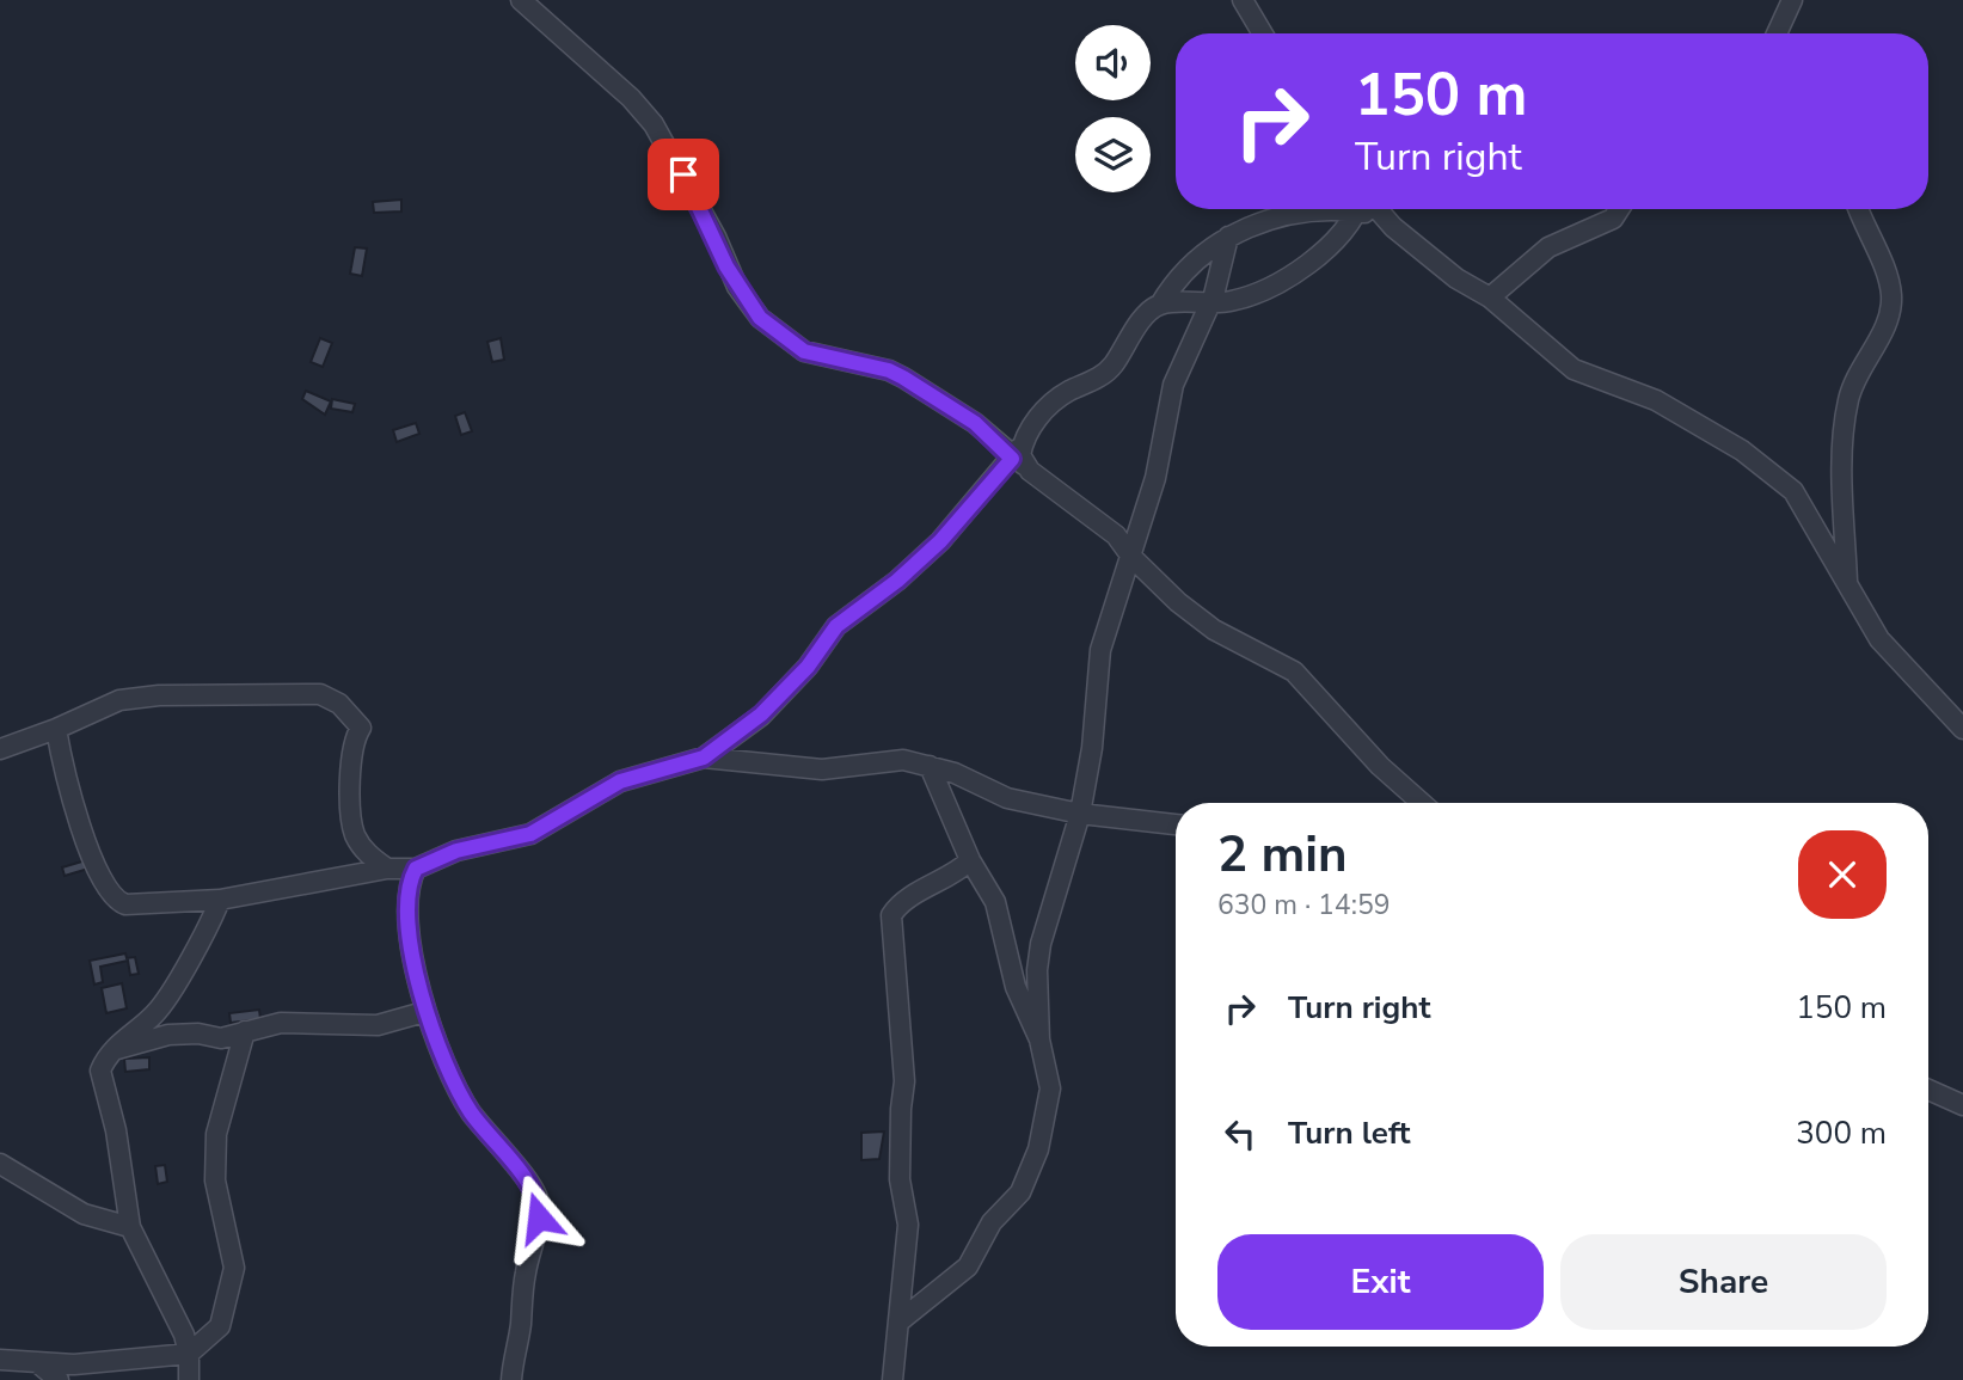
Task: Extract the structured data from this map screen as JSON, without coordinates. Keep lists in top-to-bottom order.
{
  "page": {
    "turn": ["150 m", "Turn right"],
    "heading": ["2 min", "630 m · 14:59"],
    "list": [
      {
        "name": "Turn right",
        "value": "150 m"
      },
      {
        "name": "Turn left",
        "value": "300 m"
      }
    ],
    "buttons": ["Exit", "Share"]
  }
}
